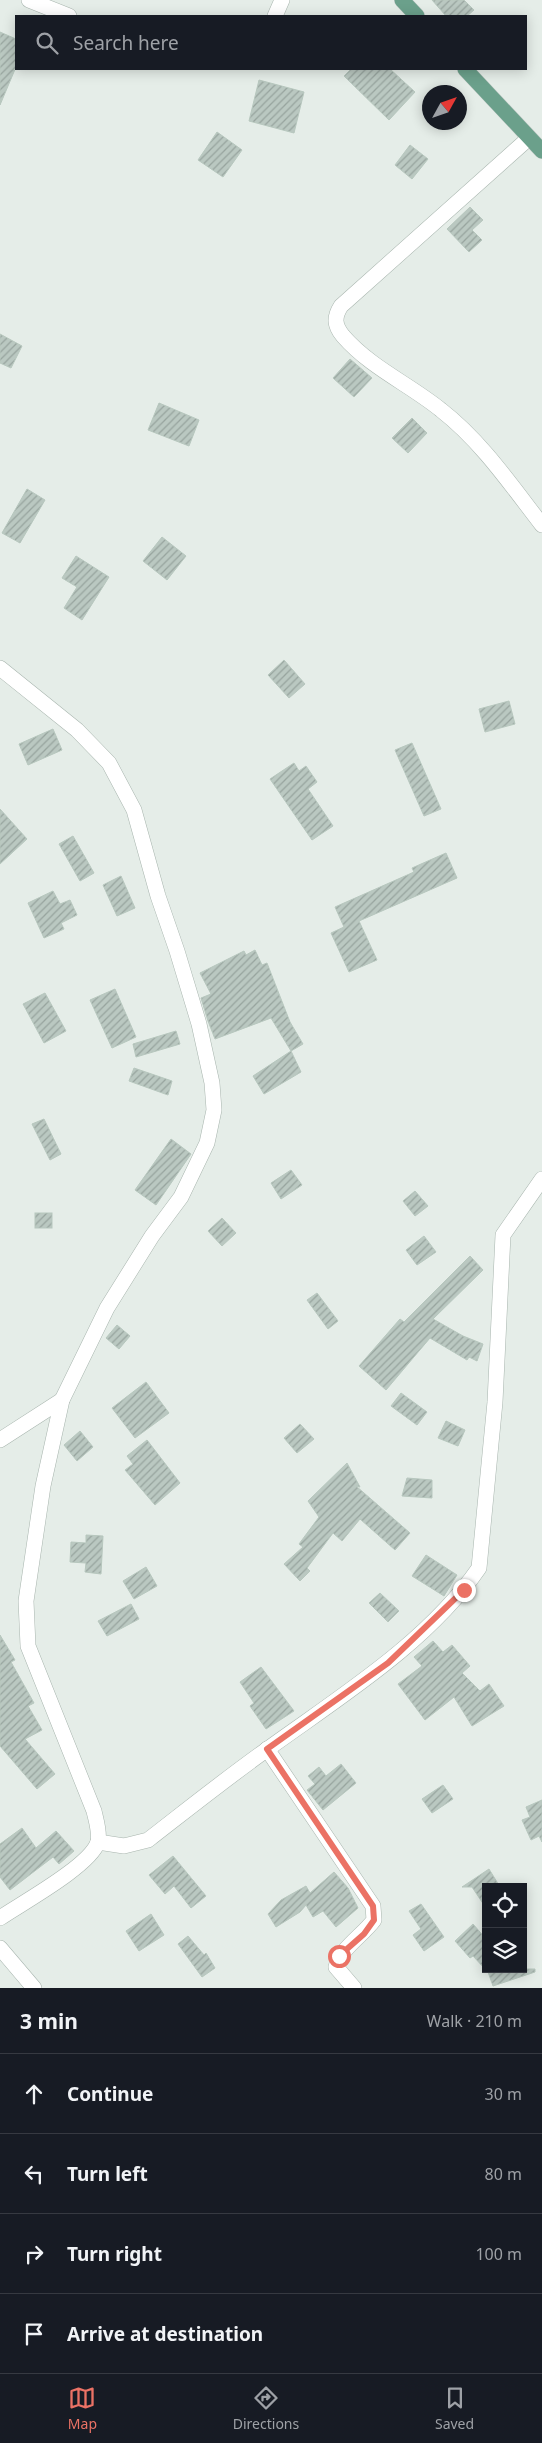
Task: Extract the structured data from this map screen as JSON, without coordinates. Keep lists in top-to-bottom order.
{
  "north": "top right",
  "page": {
    "search": "Search here",
    "heading": ["3 min", "Walk · 210 m"],
    "list": [
      ["Continue", "30 m"],
      ["Turn left", "80 m"],
      ["Turn right", "100 m"],
      "Arrive at destination"
    ],
    "nav": ["Map", "Directions", "Saved"]
  }
}
